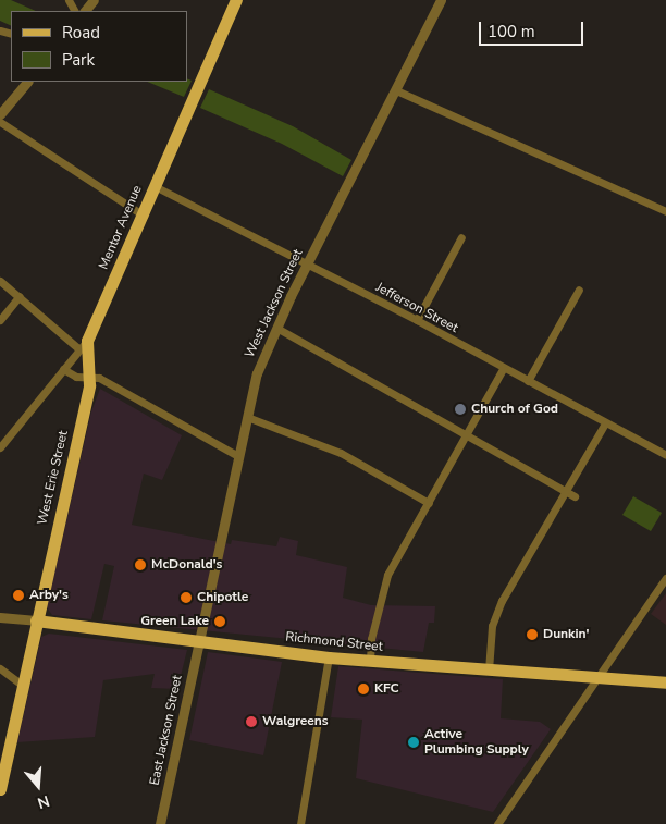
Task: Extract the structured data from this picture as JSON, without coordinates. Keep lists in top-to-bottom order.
{
  "streets": {
    "main road": ["Mentor Avenue", "West Erie Street", "Richmond Street"],
    "street": ["West Jackson Street", "Jefferson Street", "East Jackson Street"]
  },
  "crossings": [
    ["Mentor Avenue", "Jefferson Street"],
    ["Mentor Avenue", "West Erie Street"],
    ["West Jackson Street", "Jefferson Street"],
    ["West Jackson Street", "Richmond Street"],
    ["West Jackson Street", "East Jackson Street"],
    ["West Erie Street", "Richmond Street"],
    ["Richmond Street", "East Jackson Street"]
  ],
  "places": [
    "Church of God",
    "McDonald's",
    "Arby's",
    "Chipotle",
    "Green Lake",
    "Dunkin'",
    "KFC",
    "Walgreens",
    "Active Plumbing Supply"
  ],
  "legend": ["Road", "Park"],
  "scale_bar": "100 m",
  "north": "bottom"
}
